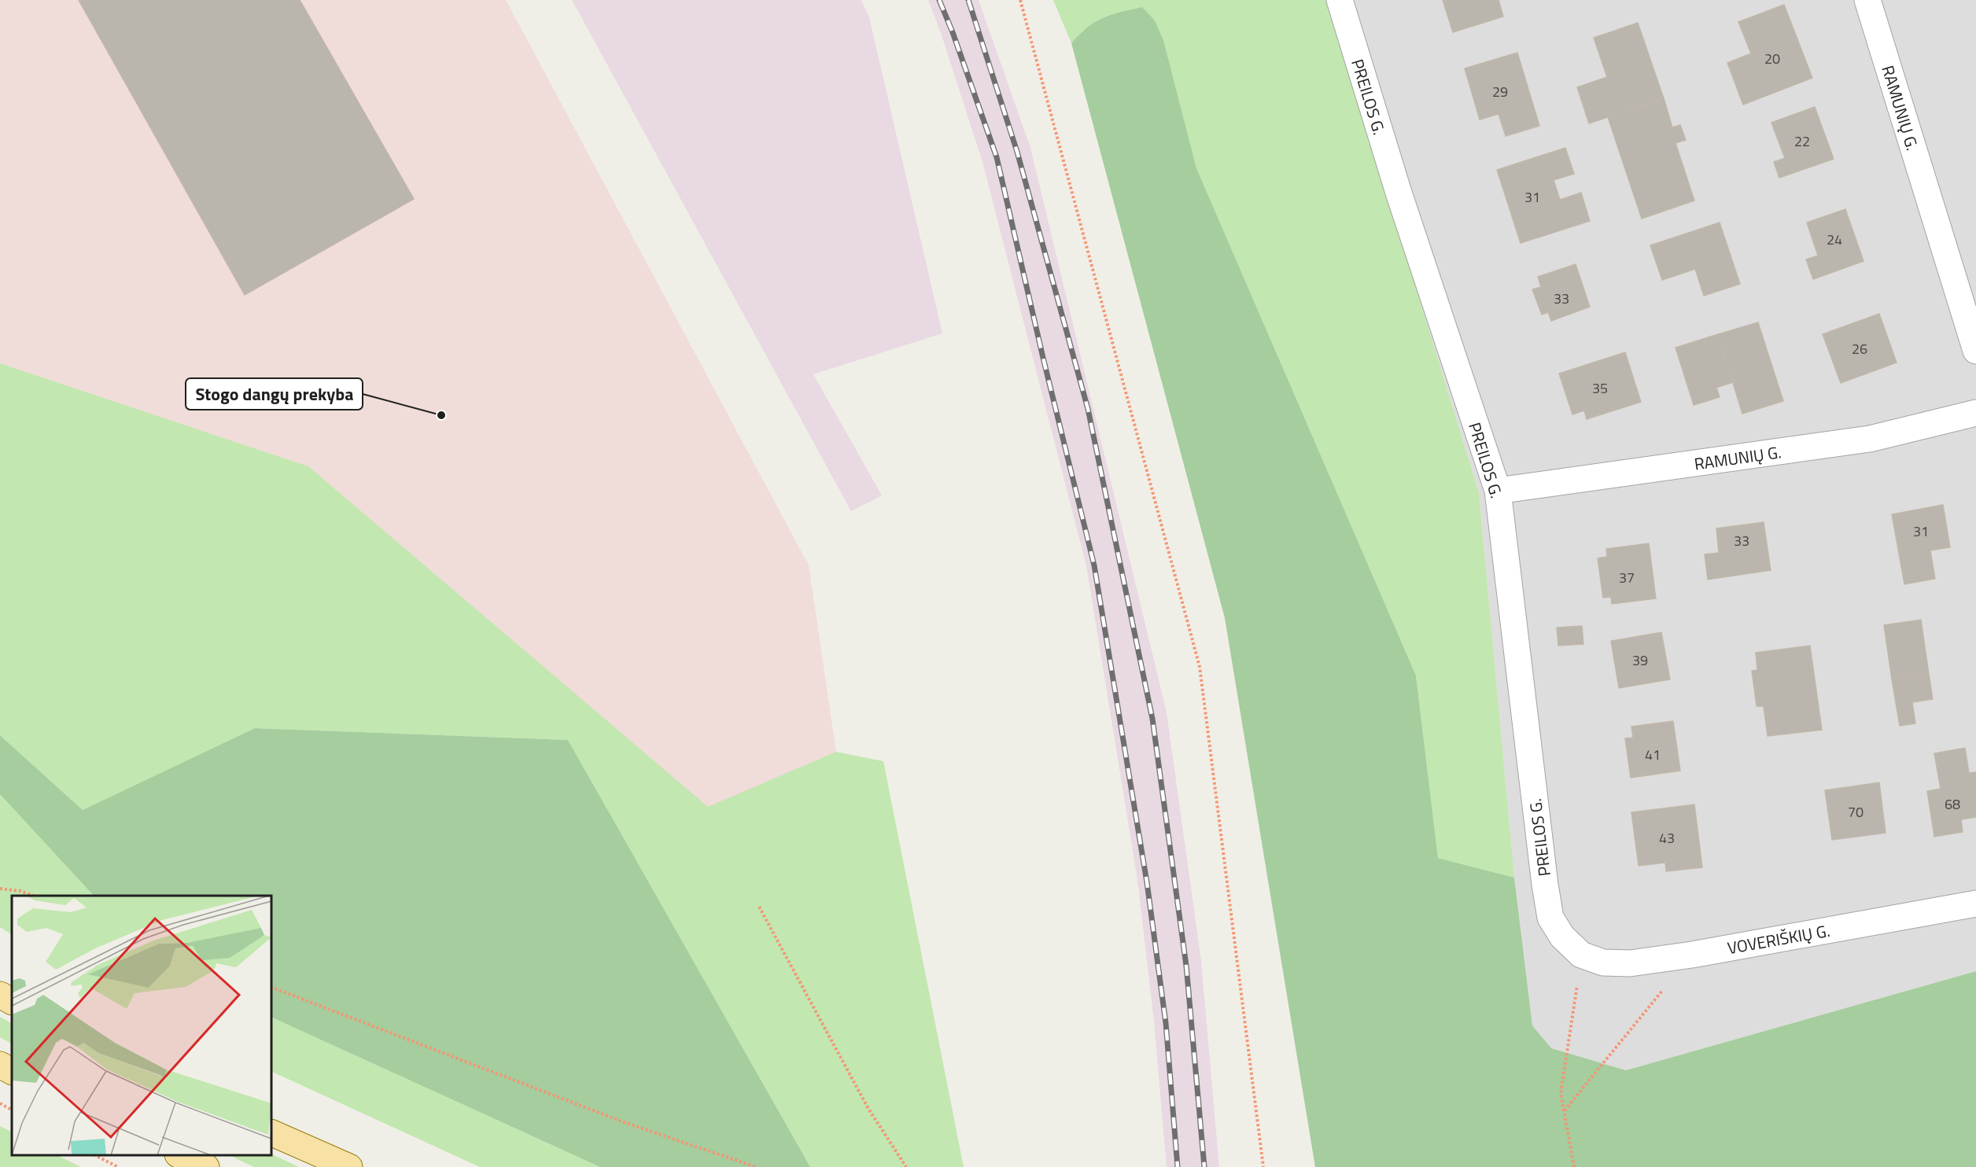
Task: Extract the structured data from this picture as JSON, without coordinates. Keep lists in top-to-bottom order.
{
  "streets": {
    "street": ["PREILOS G.", "RAMUNIŲ G.", "VOVERIŠKIŲ G."]
  },
  "crossings": [
    ["PREILOS G.", "RAMUNIŲ G."],
    ["PREILOS G.", "VOVERIŠKIŲ G."]
  ],
  "places": ["Stogo dangų prekyba"],
  "house_numbers": [
    "20",
    "29",
    "22",
    "31",
    "24",
    "33",
    "26",
    "35",
    "31",
    "33",
    "37",
    "39",
    "41",
    "68",
    "70",
    "43"
  ]
}
